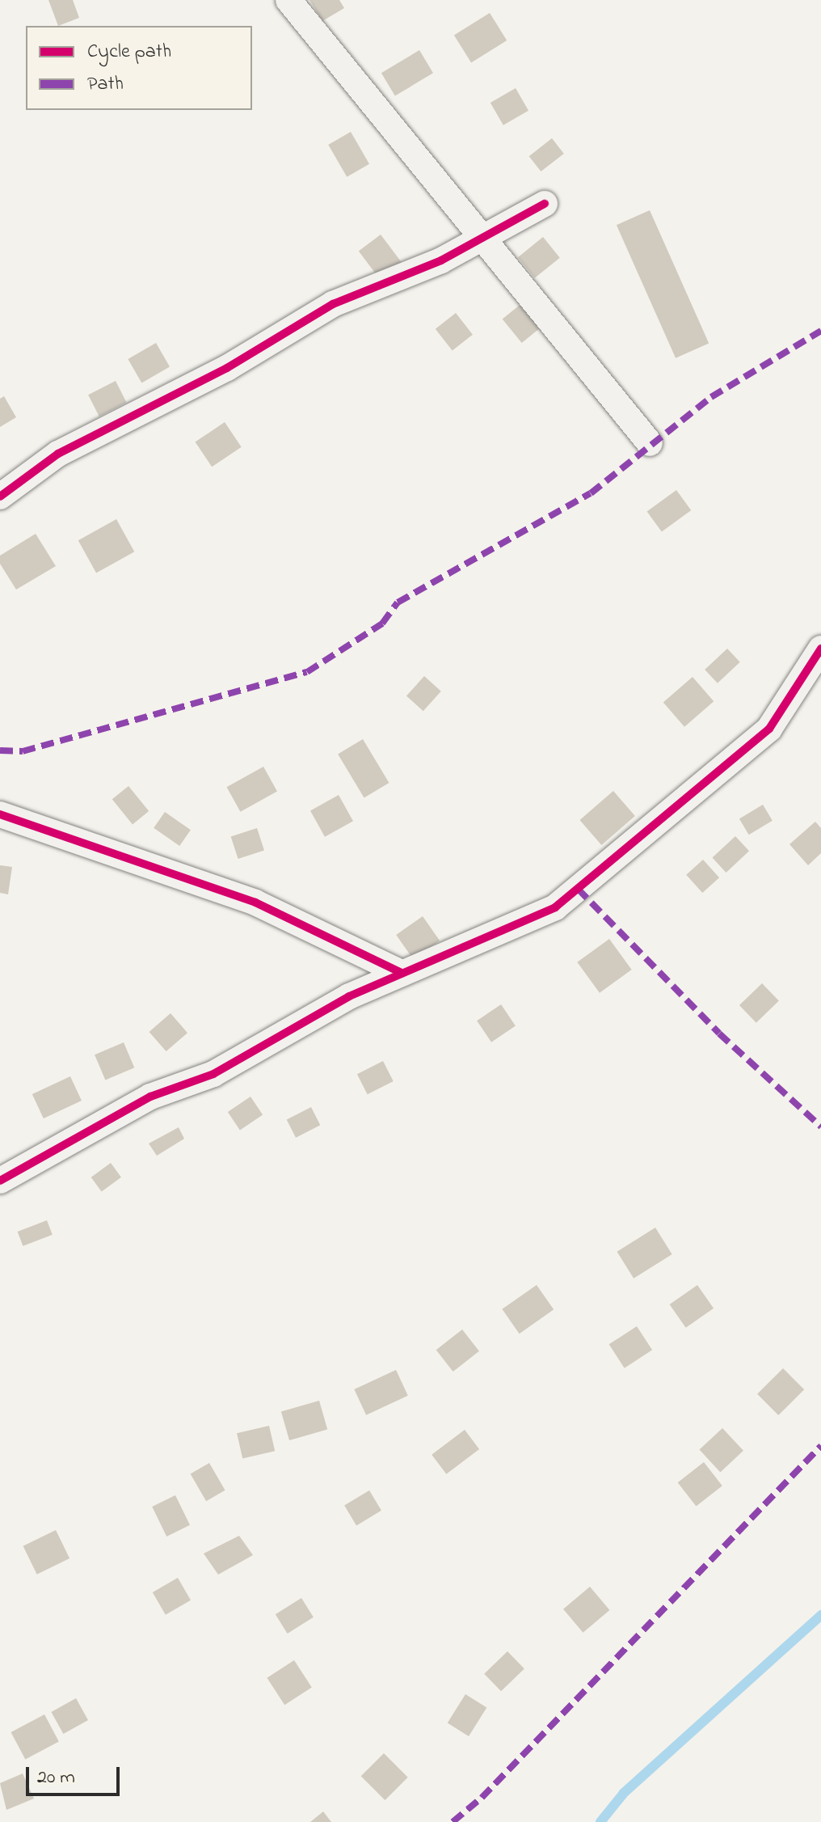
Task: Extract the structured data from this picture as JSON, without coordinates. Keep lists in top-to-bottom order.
{
  "legend": ["Cycle path", "Path"],
  "scale_bar": "20 m"
}
